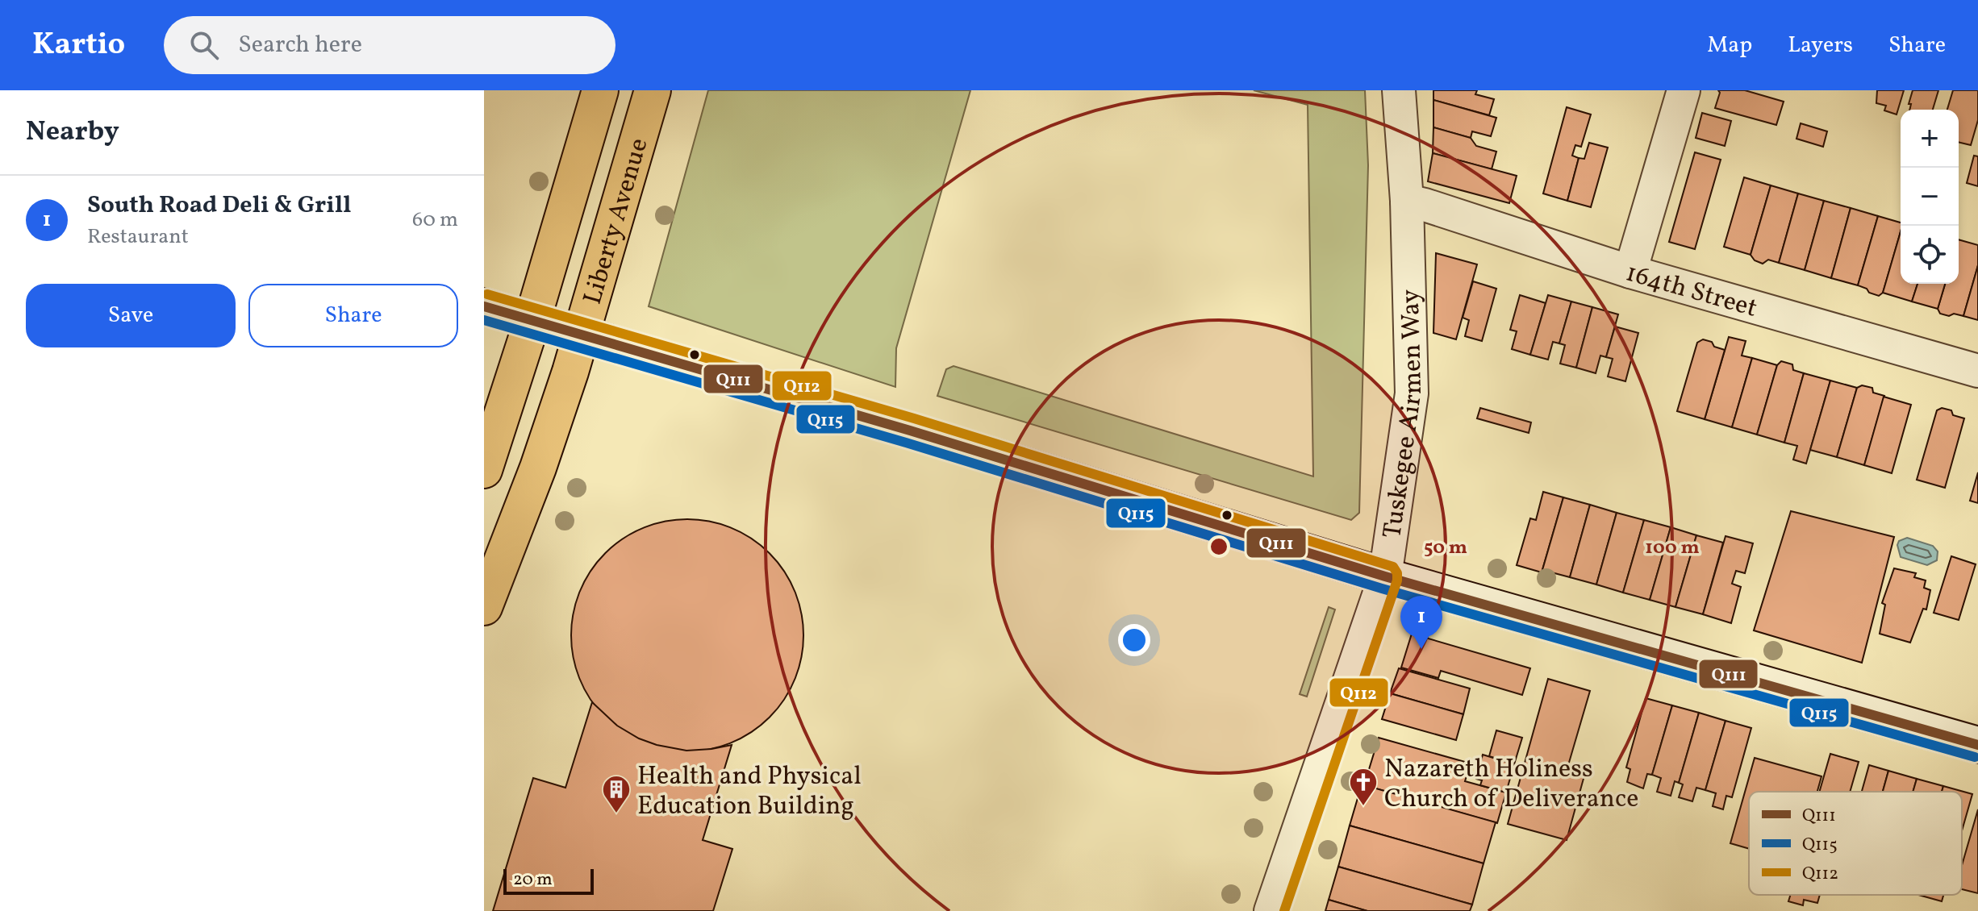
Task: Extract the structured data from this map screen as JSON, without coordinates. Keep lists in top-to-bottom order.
{
  "streets": {
    "main road": ["Liberty Avenue"],
    "street": ["164th Street", "Tuskegee Airmen Way"]
  },
  "crossings": [
    ["164th Street", "Tuskegee Airmen Way"]
  ],
  "places": {
    "church": ["Nazareth Holiness Church of Deliverance"],
    "building": ["Health and Physical Education Building"]
  },
  "lines": ["transit line Q112", "transit line Q111", "transit line Q115"],
  "legend": ["Q111", "Q115", "Q112"],
  "scale_bar": "20 m",
  "page": {
    "header": "Kartio",
    "search": "Search here",
    "nav": ["Map", "Layers", "Share"],
    "heading": "Nearby",
    "map_buttons": ["+", "−"],
    "list": [
      {
        "mark": "1",
        "name": "South Road Deli & Grill",
        "note": "Restaurant",
        "value": "60 m"
      }
    ],
    "buttons": ["Save", "Share"],
    "pins": "1",
    "scale": "20 m"
  },
  "rings": ["50 m", "100 m"]
}
